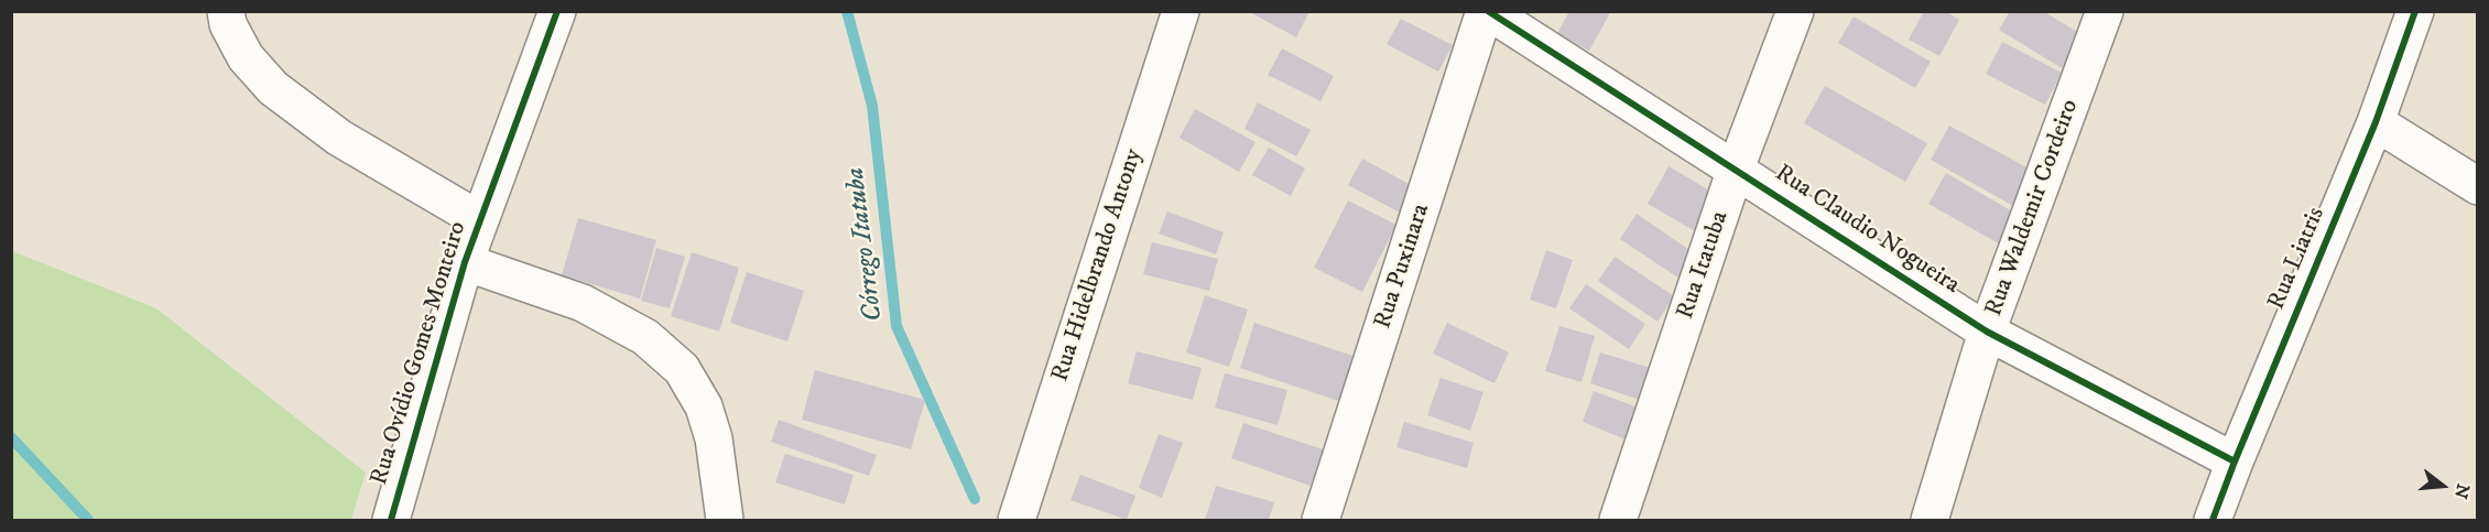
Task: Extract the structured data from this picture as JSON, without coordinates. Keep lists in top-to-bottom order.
{
  "streets": {
    "street": [
      "Rua Waldemir Cordeiro",
      "Rua Claudio Nogueira",
      "Rua Liatris",
      "Rua Hidelbrando Antony",
      "Rua Itatuba",
      "Rua Puxinara",
      "Rua Ovídio Gomes Monteiro"
    ]
  },
  "crossings": [
    ["Rua Waldemir Cordeiro", "Rua Claudio Nogueira"],
    ["Rua Claudio Nogueira", "Rua Liatris"],
    ["Rua Claudio Nogueira", "Rua Itatuba"],
    ["Rua Claudio Nogueira", "Rua Puxinara"]
  ],
  "water": ["Córrego Itatuba"],
  "north": "right"
}
